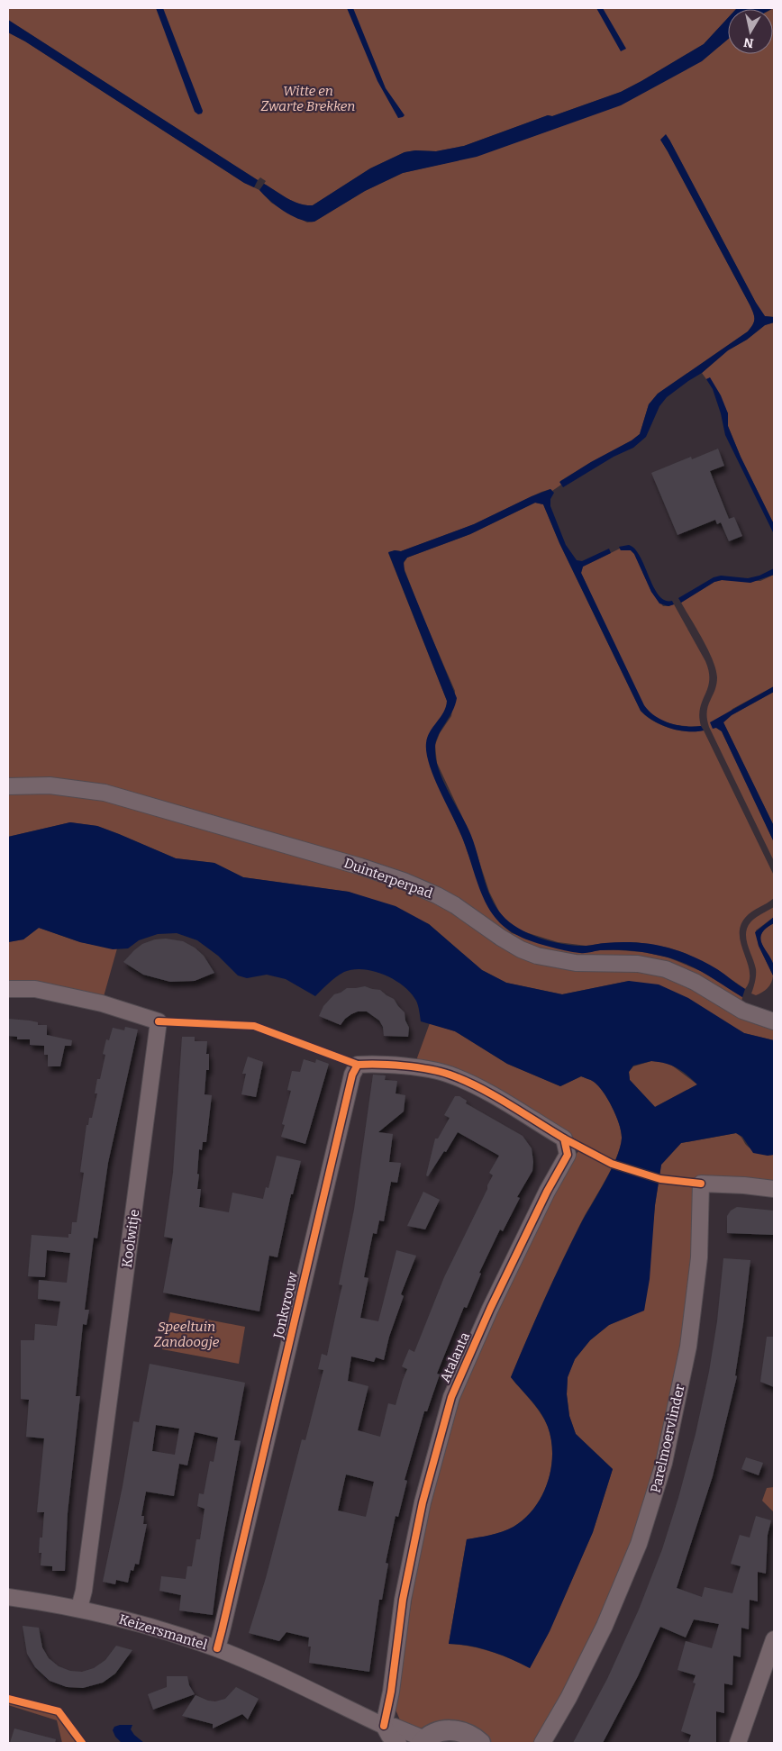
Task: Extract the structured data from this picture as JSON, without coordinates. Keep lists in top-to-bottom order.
{
  "streets": {
    "street": [
      "Duinterperpad",
      "Koolwitje",
      "Jonkvrouw",
      "Atalanta",
      "Parelmoervlinder",
      "Keizersmantel"
    ]
  },
  "crossings": [
    ["Koolwitje", "Keizersmantel"],
    ["Jonkvrouw", "Atalanta"],
    ["Jonkvrouw", "Keizersmantel"],
    ["Atalanta", "Keizersmantel"]
  ],
  "parks": ["Witte en Zwarte Brekken", "Speeltuin Zandoogje"],
  "north": "bottom"
}
